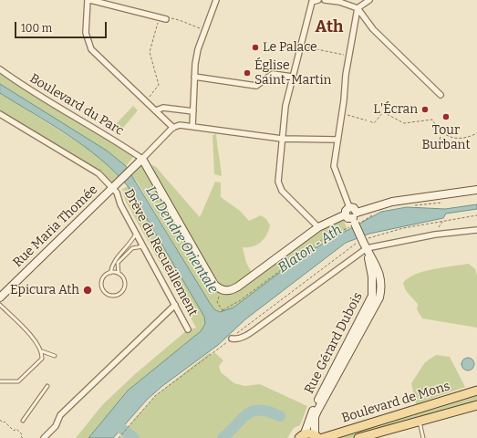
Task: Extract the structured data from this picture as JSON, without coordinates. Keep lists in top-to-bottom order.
{
  "streets": {
    "main road": ["Boulevard de Mons"],
    "street": [
      "Boulevard du Parc",
      "Rue Maria Thomée",
      "Drève du Recueillement",
      "Rue Gérard Dubois"
    ]
  },
  "crossings": [
    ["Boulevard du Parc", "Rue Maria Thomée"],
    ["Rue Maria Thomée", "Drève du Recueillement"]
  ],
  "districts": ["Ath"],
  "water": ["La Dendre Orientale", "Blaton - Ath"],
  "places": [
    "Le Palace",
    "Église Saint-Martin",
    "L'Écran",
    "Tour Burbant",
    "Epicura Ath"
  ],
  "scale_bar": "100 m"
}
